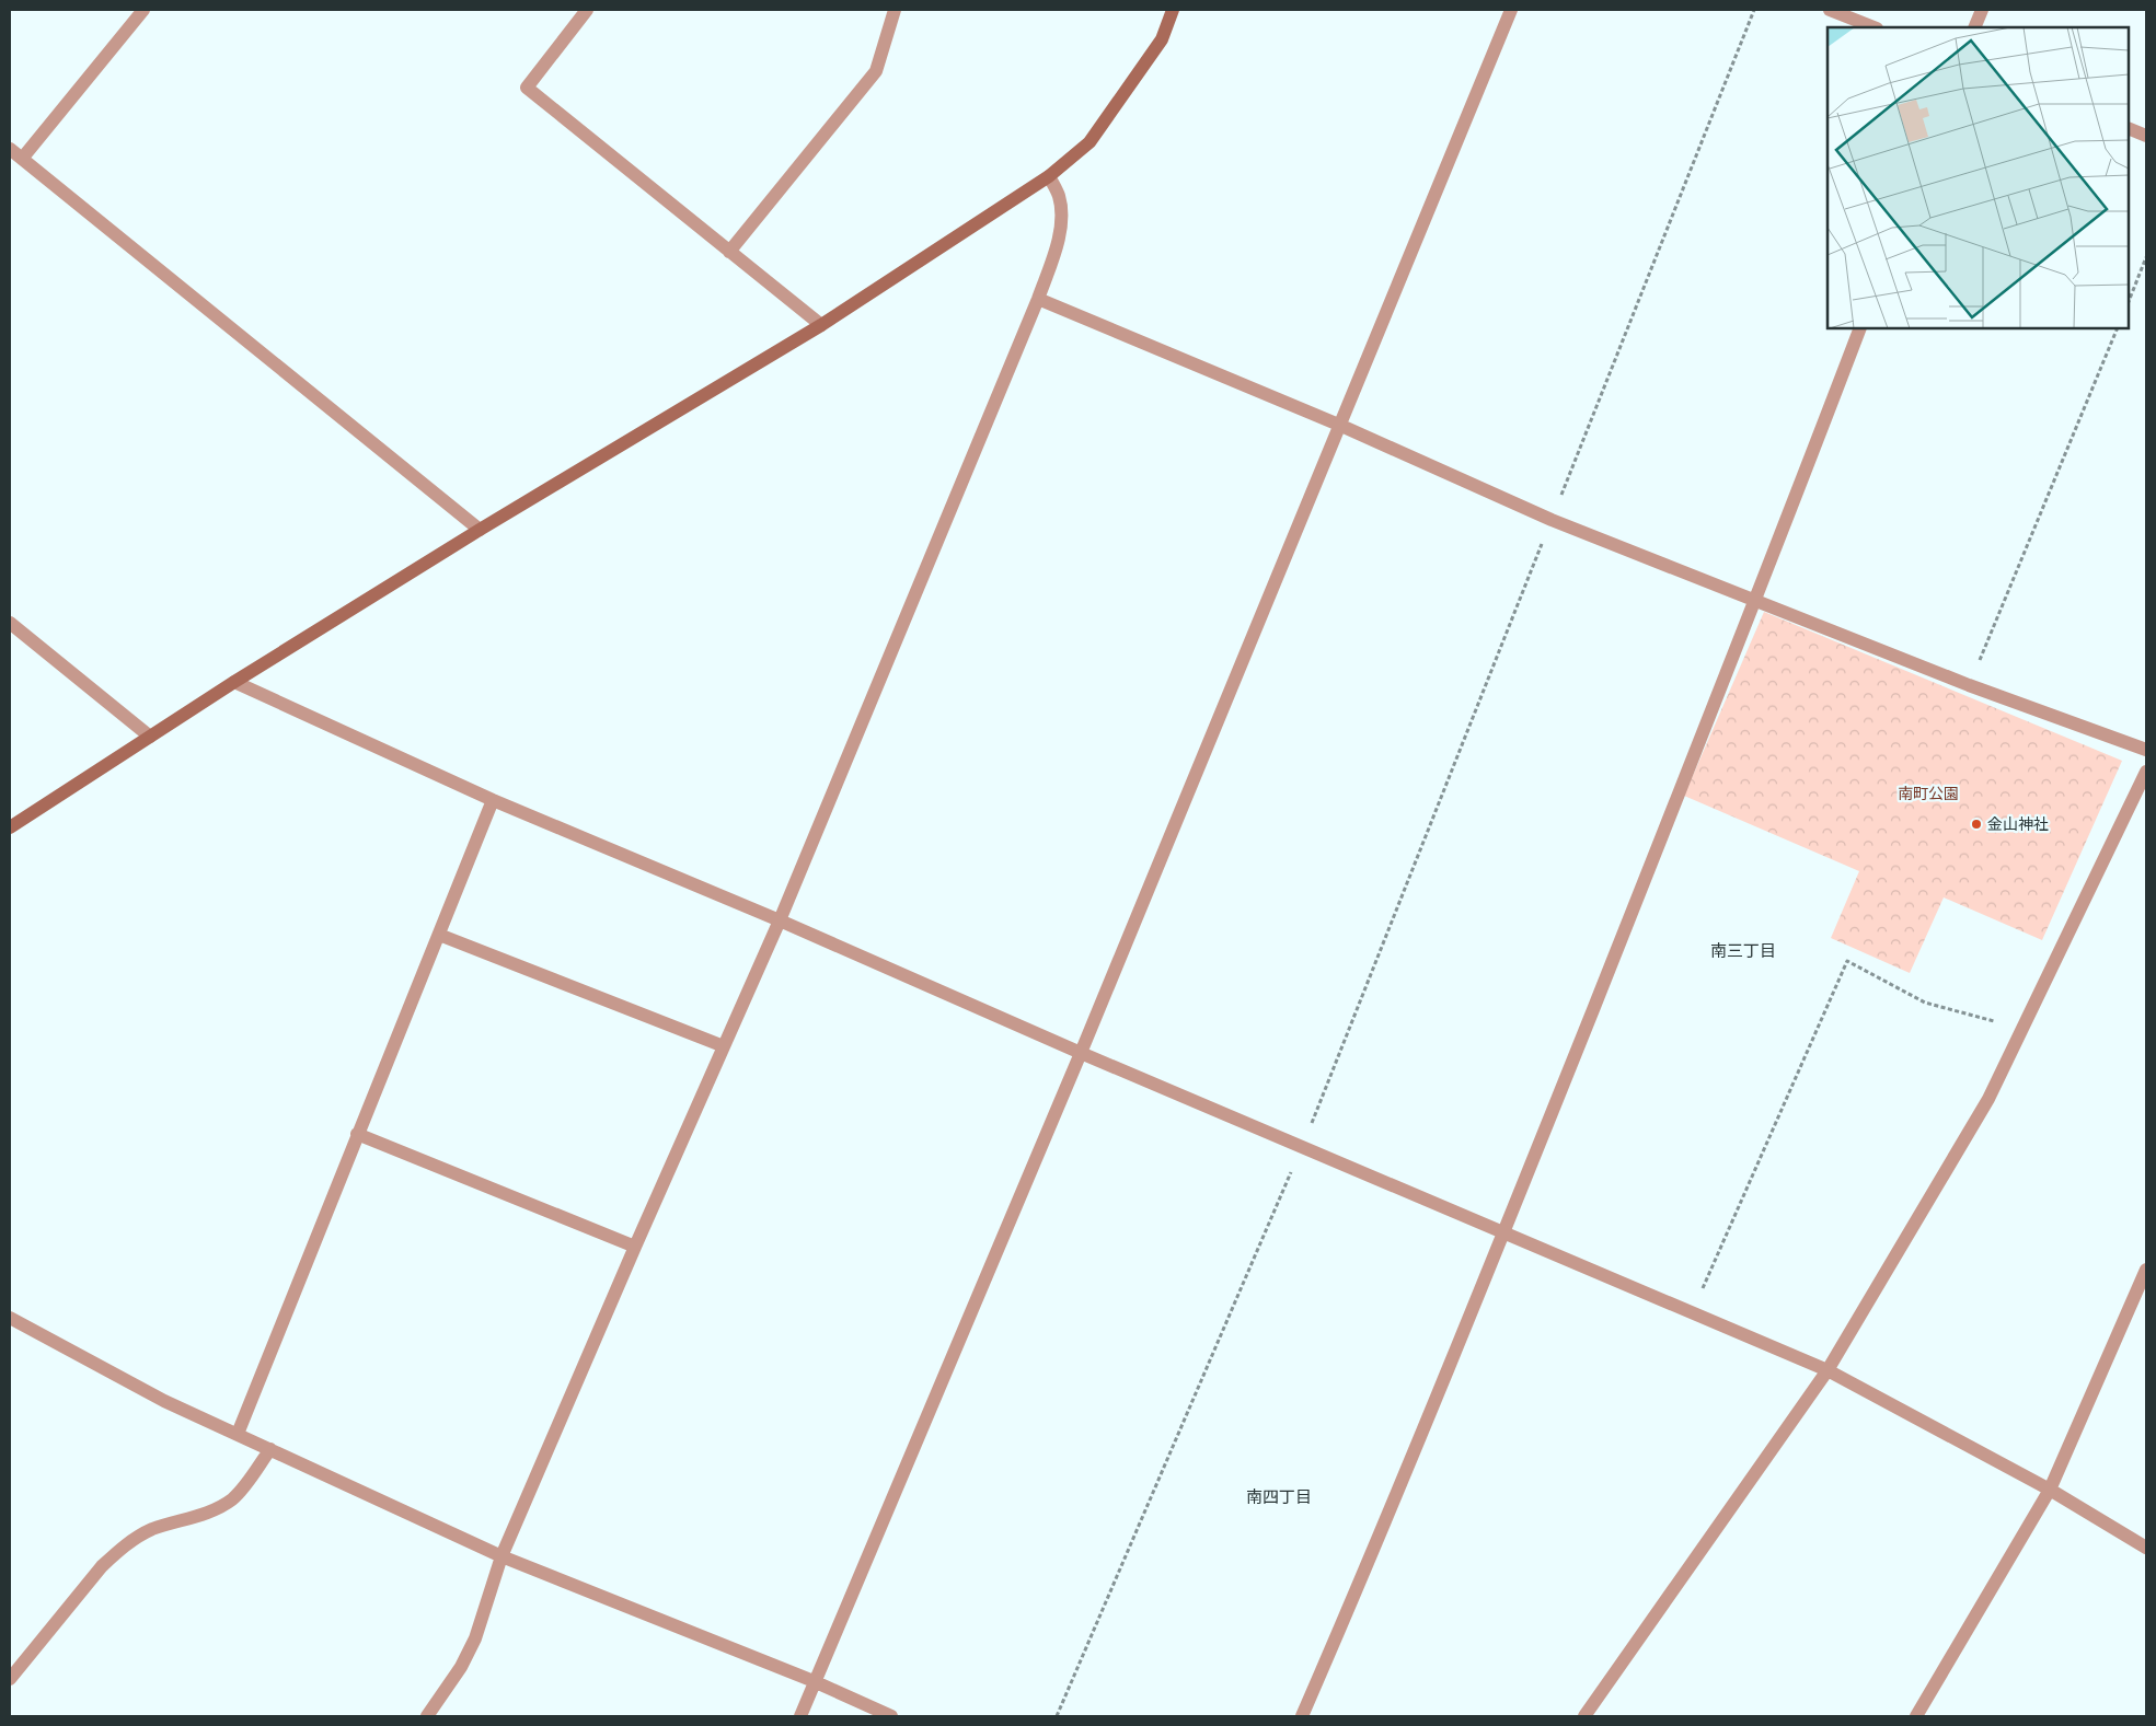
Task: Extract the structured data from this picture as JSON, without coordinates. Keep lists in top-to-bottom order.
{
  "districts": ["南三丁目", "南四丁目"],
  "parks": ["南町公園"],
  "places": ["金山神社"]
}
